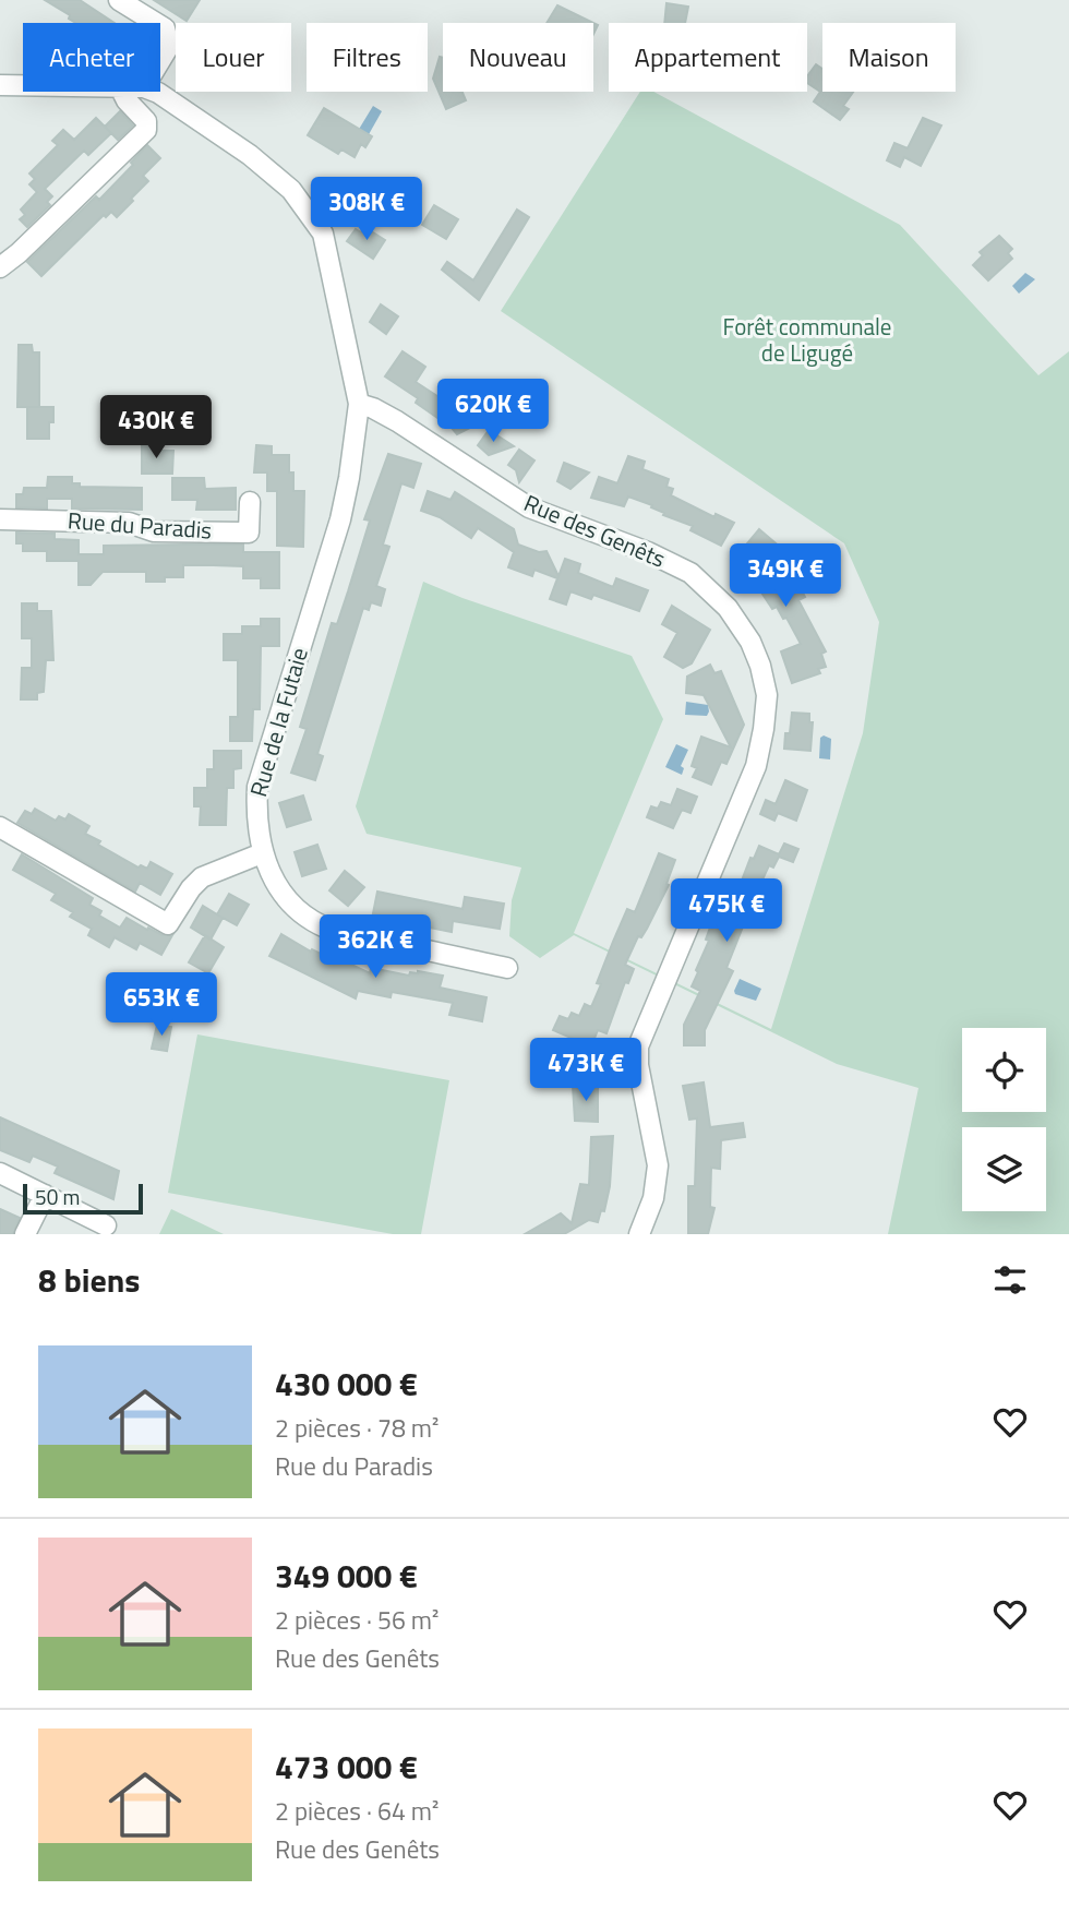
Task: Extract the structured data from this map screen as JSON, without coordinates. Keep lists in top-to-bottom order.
{
  "streets": {
    "street": ["Rue du Paradis", "Rue des Genêts", "Rue de la Futaie"]
  },
  "crossings": [
    ["Rue des Genêts", "Rue de la Futaie"]
  ],
  "parks": ["Forêt communale de Ligugé"],
  "scale_bar": "50 m",
  "page": {
    "chip": [
      "Acheter",
      "Louer",
      "Filtres",
      "Nouveau",
      "Appartement",
      "Maison"
    ],
    "price": [
      "308K €",
      "620K €",
      "430K €",
      "349K €",
      "475K €",
      "362K €",
      "653K €",
      "473K €"
    ],
    "scale": "50 m",
    "heading": "8 biens",
    "list": [
      {
        "name": "430 000 €",
        "note": "2 pièces · 78 m² · Rue du Paradis"
      },
      {
        "name": "349 000 €",
        "note": "2 pièces · 56 m² · Rue des Genêts"
      },
      {
        "name": "473 000 €",
        "note": "2 pièces · 64 m² · Rue des Genêts"
      }
    ]
  }
}
